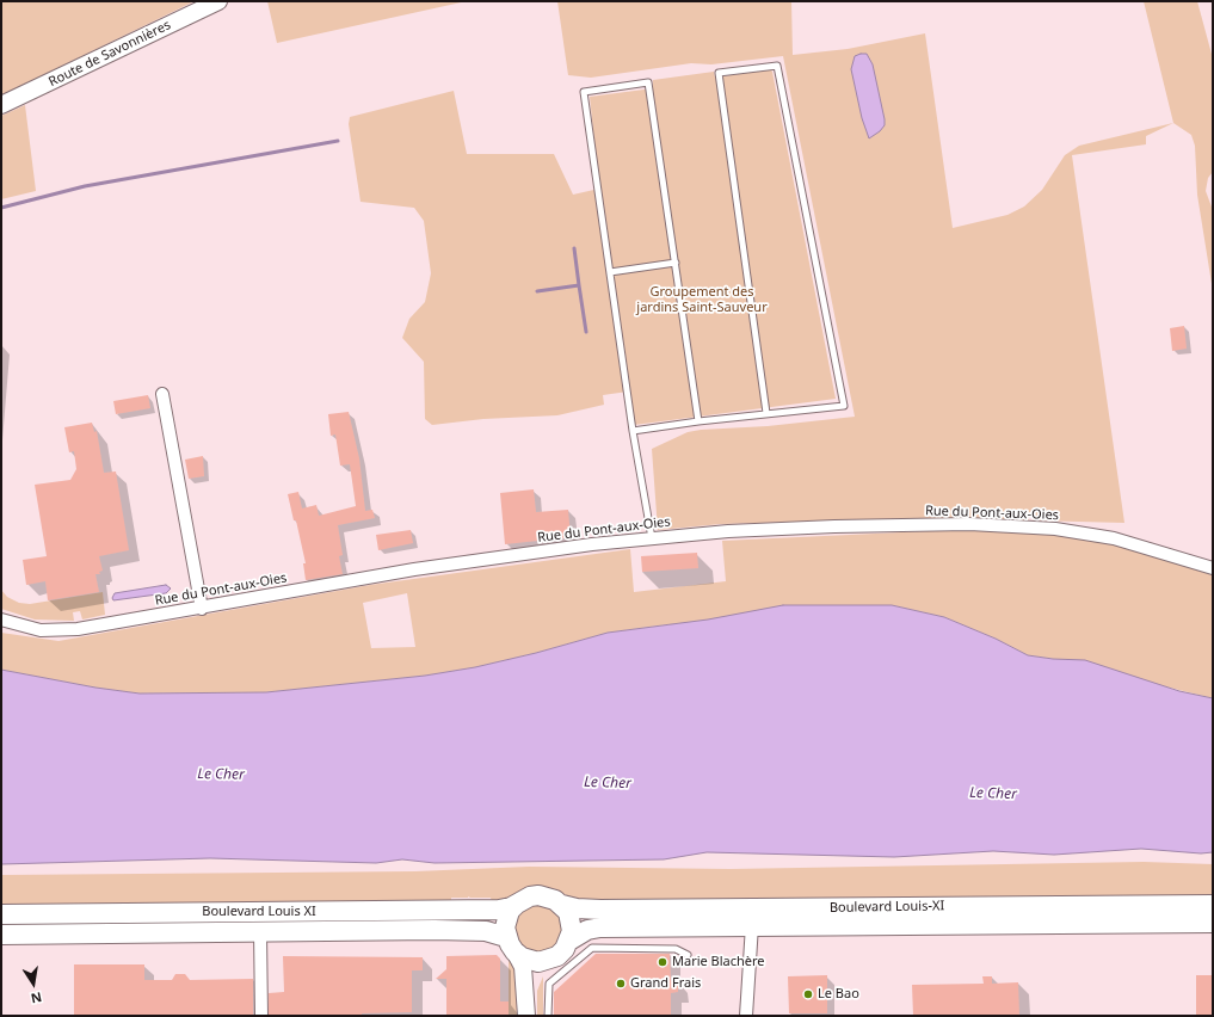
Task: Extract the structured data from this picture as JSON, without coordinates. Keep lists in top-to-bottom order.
{
  "streets": {
    "main road": ["Route de Savonnières", "Boulevard Louis-XI", "Boulevard Louis XI"],
    "street": ["Rue du Pont-aux-Oies"]
  },
  "crossings": [
    ["Boulevard Louis-XI", "Boulevard Louis XI"]
  ],
  "water": ["Le Cher"],
  "parks": ["Groupement des jardins Saint-Sauveur"],
  "places": ["Marie Blachère", "Grand Frais", "Le Bao"],
  "north": "bottom"
}
